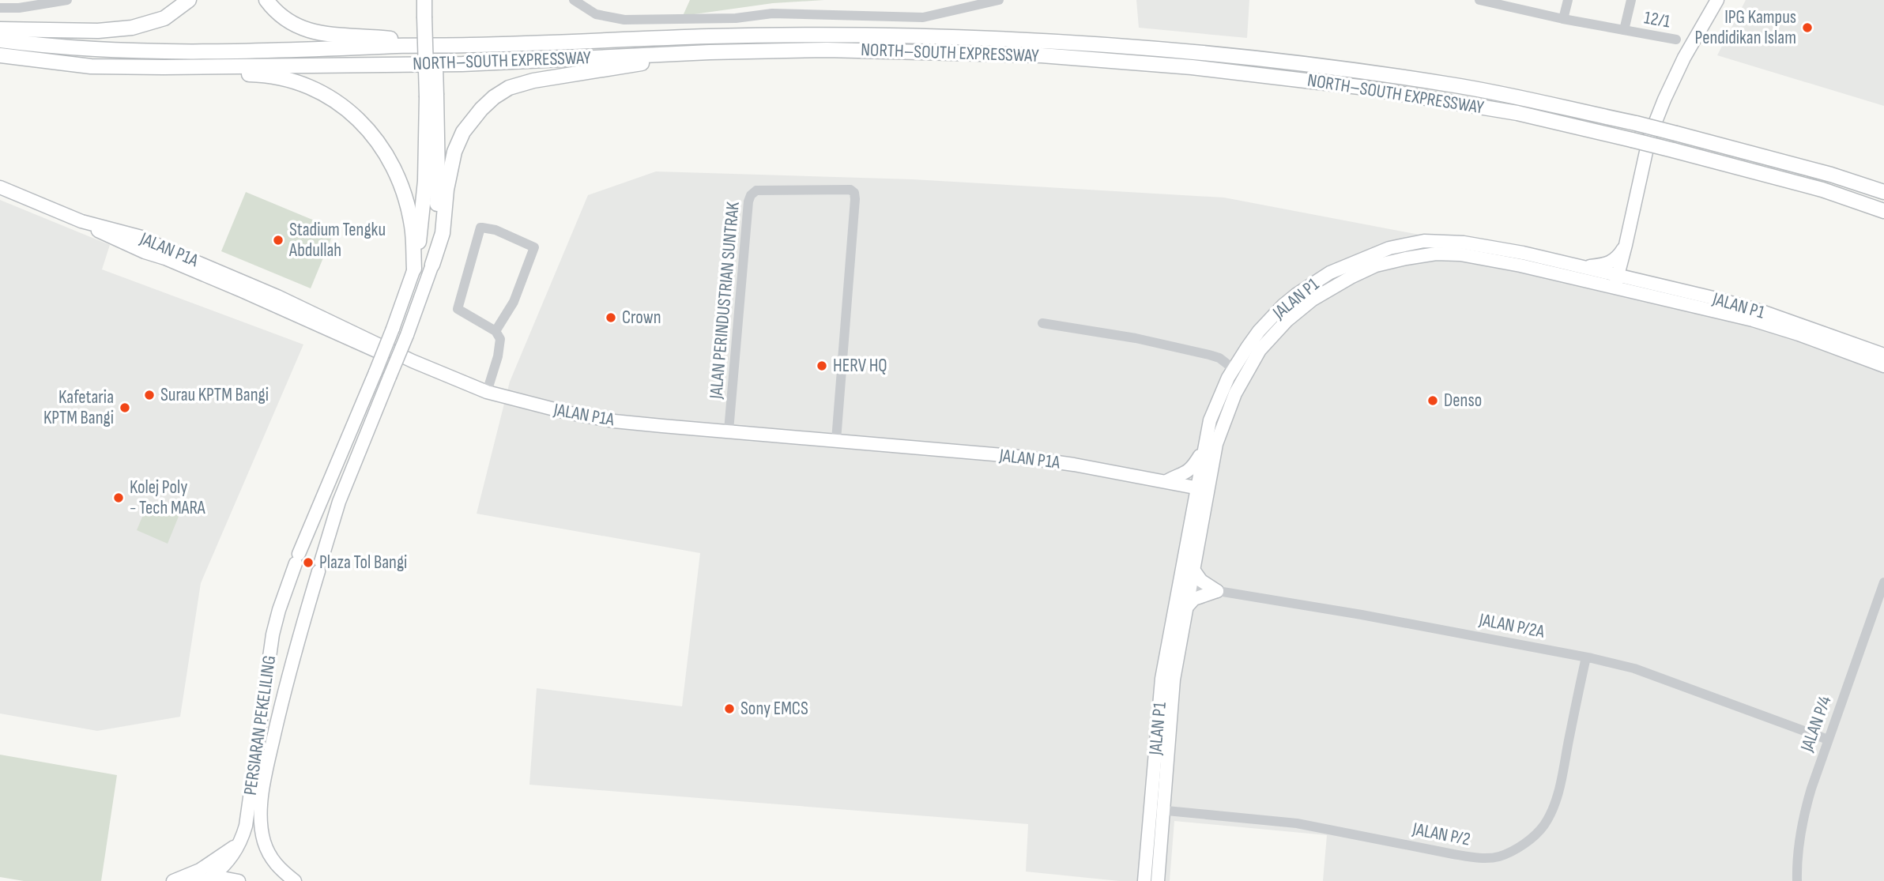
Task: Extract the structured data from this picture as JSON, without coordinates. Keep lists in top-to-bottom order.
{
  "streets": {
    "highway": ["NORTH–SOUTH EXPRESSWAY"],
    "main road": ["JALAN P1A", "JALAN P1", "PERSIARAN PEKELILING"],
    "street": [
      "12/1",
      "JALAN PERINDUSTRIAN SUNTRAK",
      "JALAN P/2A",
      "JALAN P/4",
      "JALAN P/2"
    ]
  },
  "crossings": [
    ["JALAN P1A", "JALAN P1"],
    ["JALAN P1A", "JALAN PERINDUSTRIAN SUNTRAK"],
    ["JALAN P1", "JALAN P/2A"],
    ["JALAN P1", "JALAN P/2"],
    ["JALAN P/2A", "JALAN P/4"],
    ["JALAN P/2A", "JALAN P/2"]
  ],
  "places": [
    "IPG Kampus Pendidikan Islam",
    "Stadium Tengku Abdullah",
    "Crown",
    "HERV HQ",
    "Surau KPTM Bangi",
    "Denso",
    "Kafetaria KPTM Bangi",
    "Kolej Poly - Tech MARA",
    "Plaza Tol Bangi",
    "Sony EMCS"
  ]
}
